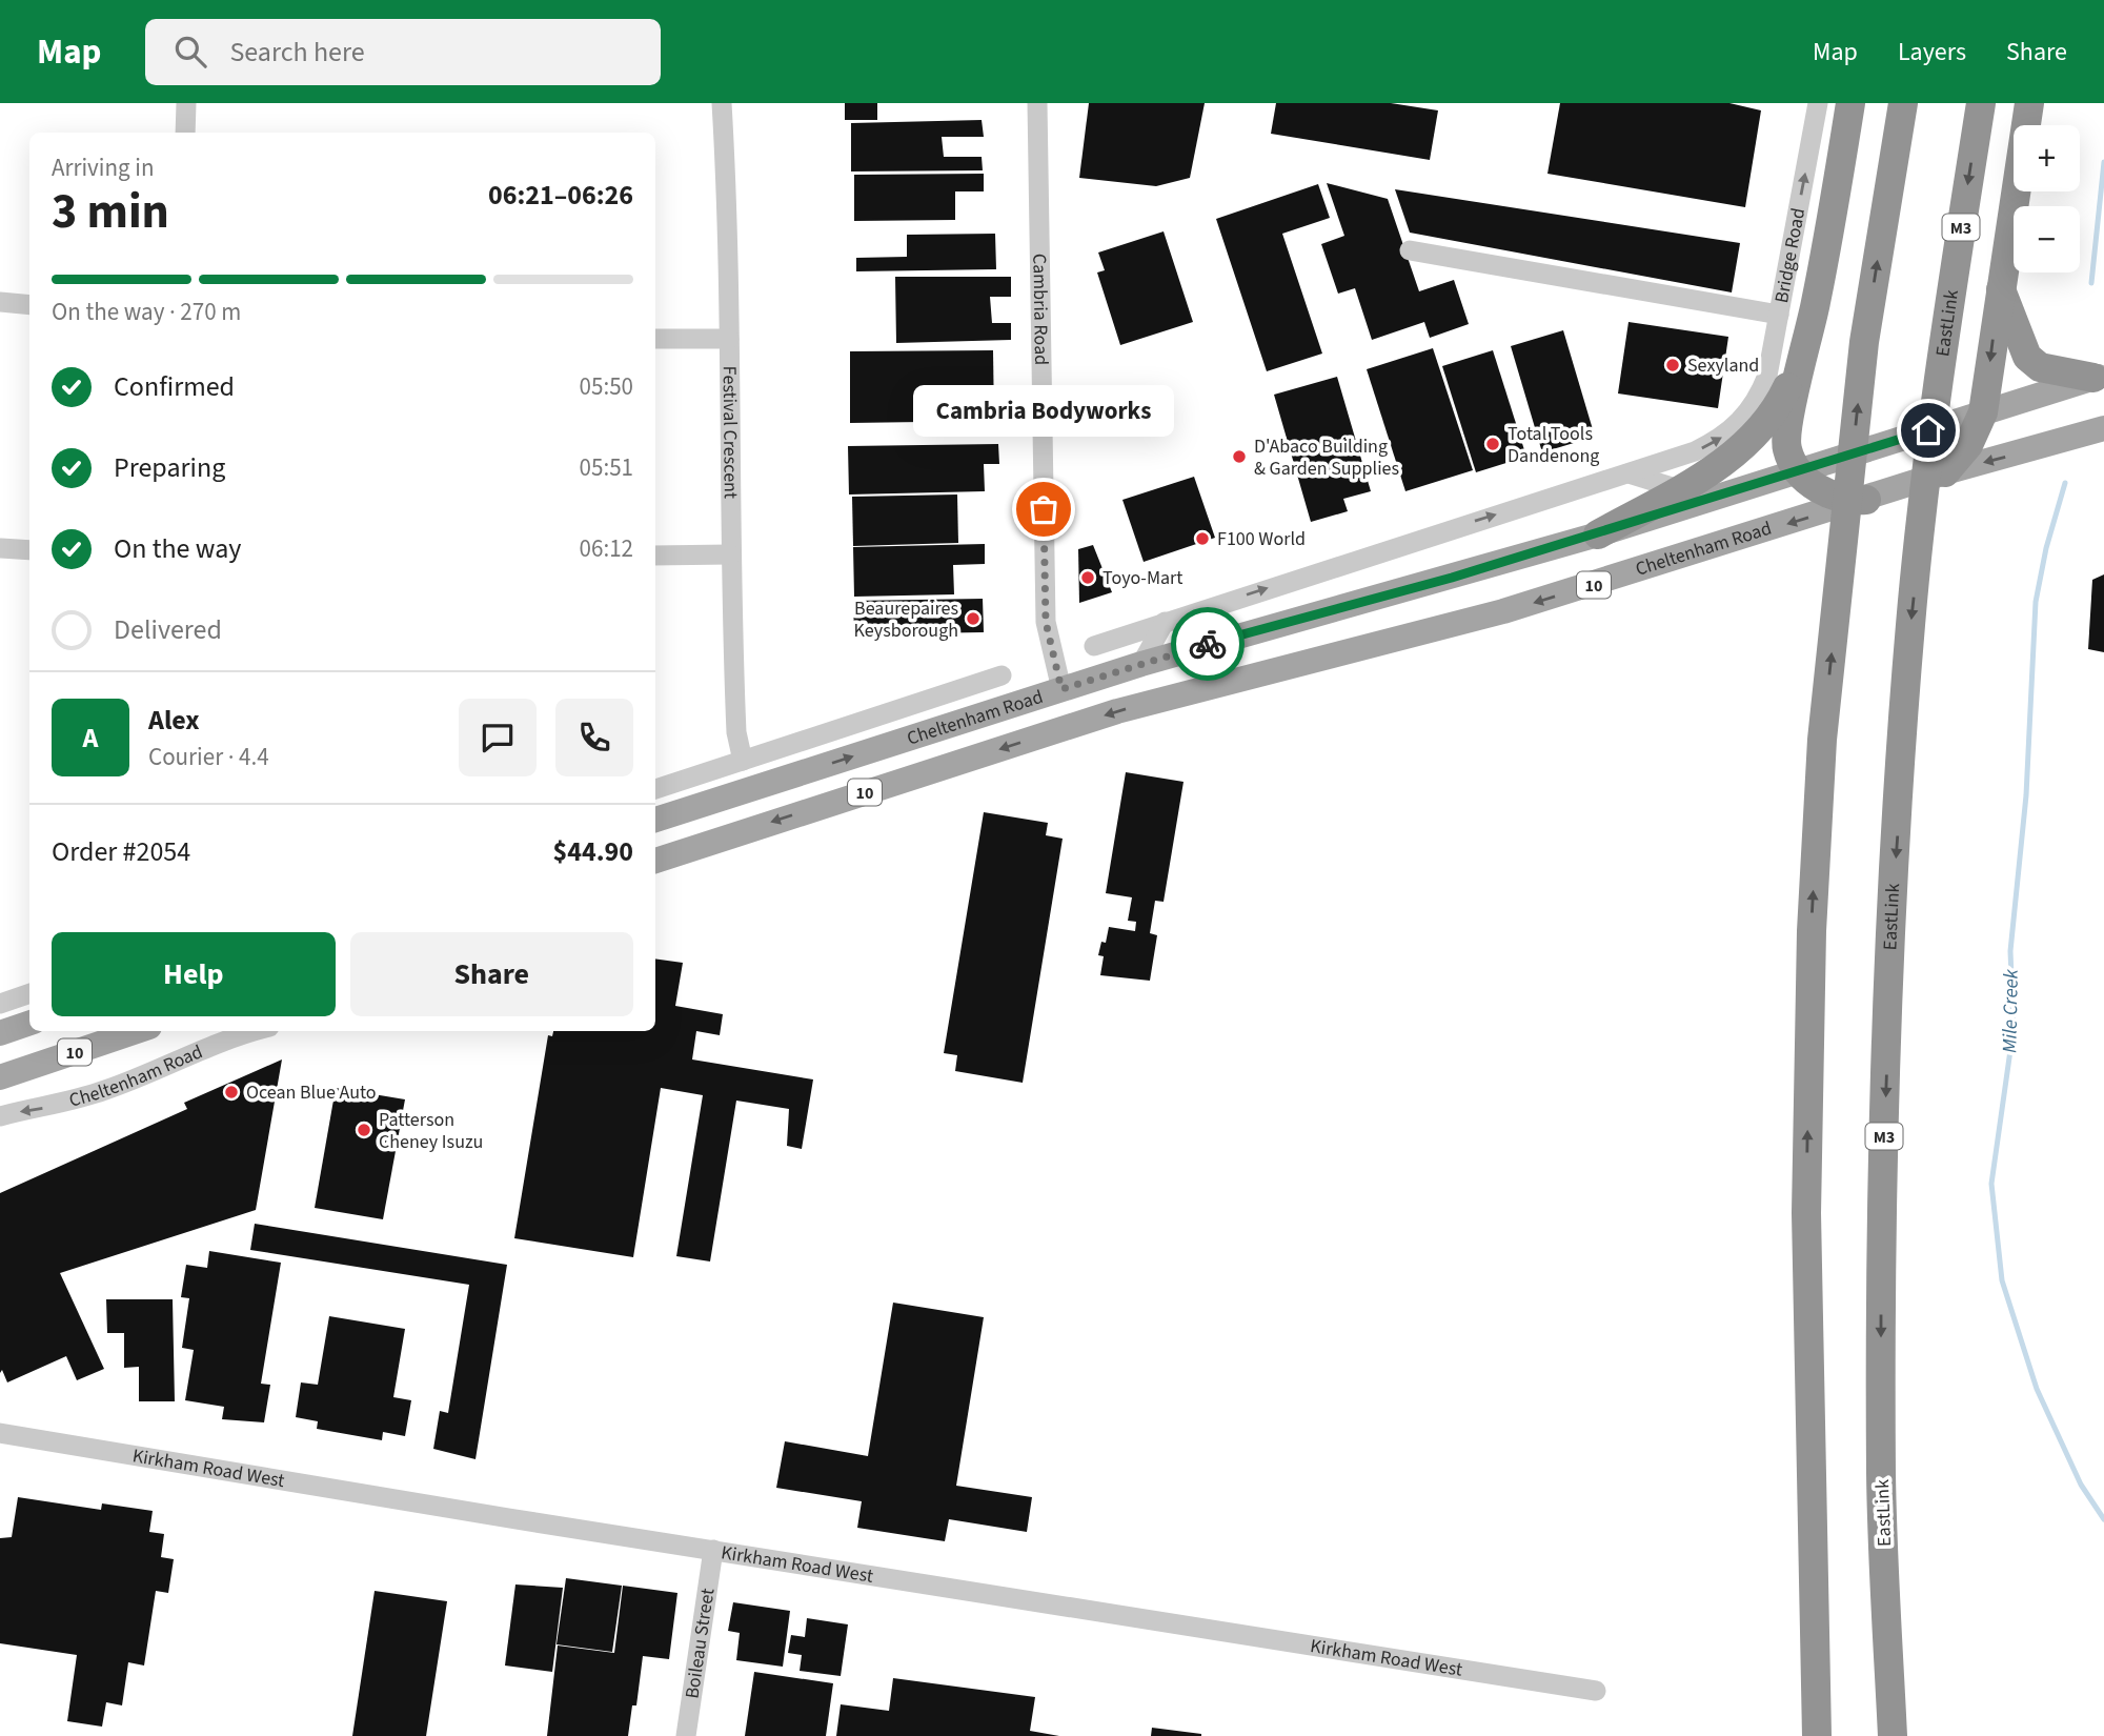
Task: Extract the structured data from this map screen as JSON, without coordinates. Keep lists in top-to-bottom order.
{
  "streets": {
    "highway": ["M3", "EastLink"],
    "main road": ["Cheltenham Road", "10"],
    "street": [
      "Bridge Road",
      "Cambria Road",
      "Festival Crescent",
      "Kirkham Road West",
      "Boileau Street"
    ]
  },
  "crossings": [
    ["Cambria Road", "Cheltenham Road"],
    ["Festival Crescent", "Cheltenham Road"],
    ["Kirkham Road West", "Boileau Street"]
  ],
  "one_way": ["Bridge Road"],
  "water": ["Mile Creek"],
  "places": [
    "Sexyland",
    "Total Tools Dandenong",
    "D'Abaco Building & Garden Supplies",
    "Cambria Bodyworks",
    "F100 World",
    "Toyo-Mart",
    "Beaurepaires Keysborough",
    "Ocean Blue Auto",
    "Patterson Cheney Isuzu"
  ],
  "page": {
    "header": "Map",
    "search": "Search here",
    "nav": ["Map", "Layers", "Share"],
    "map_buttons": ["+", "−"],
    "heading": ["3 min", "Arriving in", "06:21–06:26"],
    "panel": [
      "Alex",
      "Courier · 4.4",
      "Order #2054",
      "$44.90"
    ],
    "bar": "On the way · 270 m",
    "list": [
      ["Confirmed", "05:50"],
      ["Preparing", "05:51"],
      ["On the way", "06:12"],
      "Delivered"
    ],
    "bubble": "Cambria Bodyworks",
    "round": "A",
    "buttons": ["Help", "Share"]
  }
}
